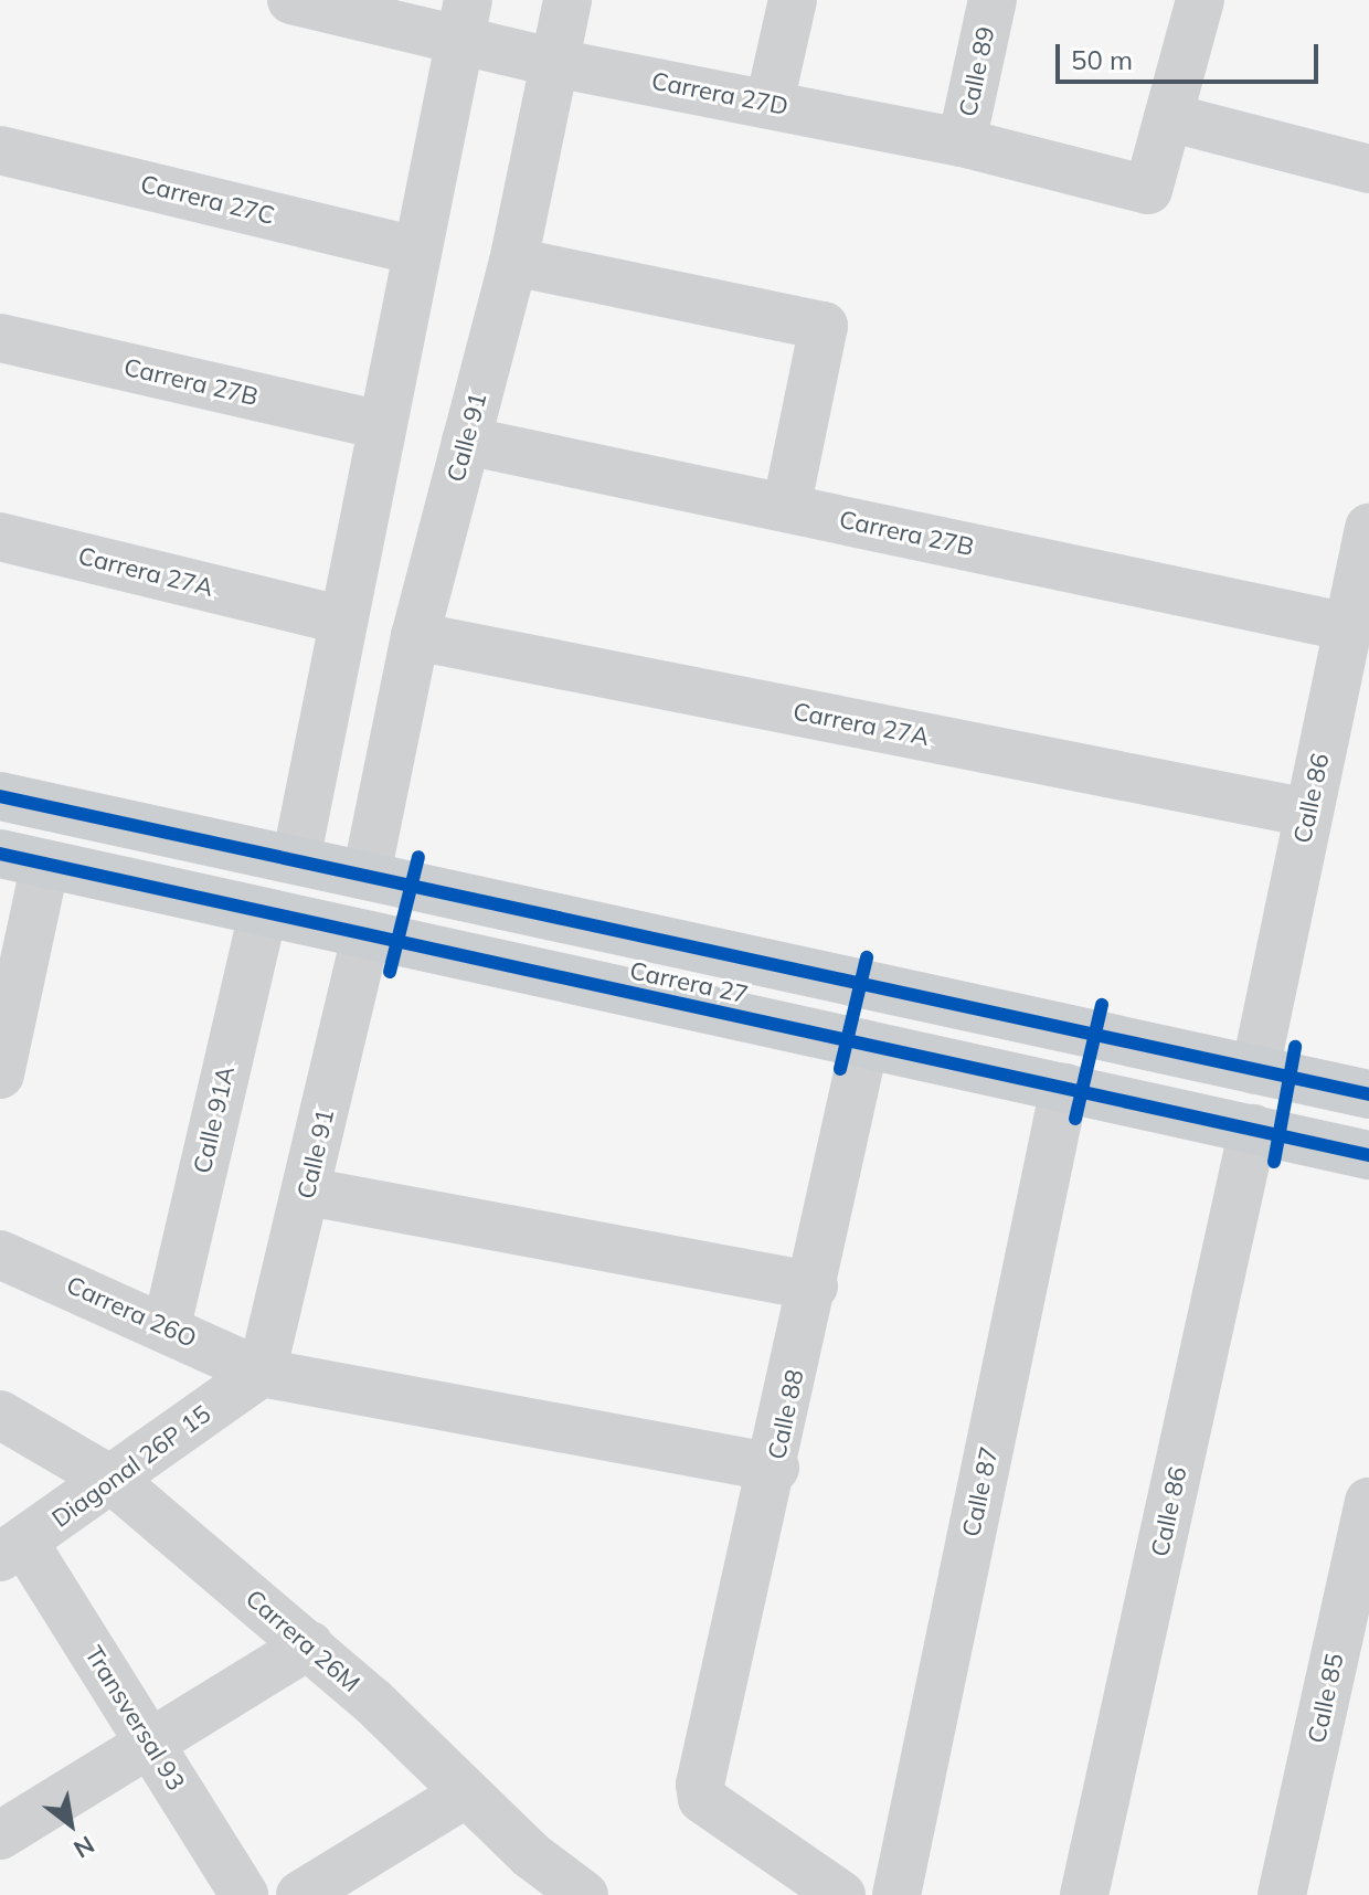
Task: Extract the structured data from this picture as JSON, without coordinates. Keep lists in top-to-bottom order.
{
  "streets": {
    "main road": ["Carrera 27"],
    "street": [
      "Calle 89",
      "Carrera 27D",
      "Carrera 27C",
      "Carrera 27B",
      "Calle 91",
      "Carrera 27A",
      "Calle 86",
      "Calle 91A",
      "Carrera 26O",
      "Calle 88",
      "Diagonal 26P 15",
      "Calle 87",
      "Carrera 26M",
      "Calle 85",
      "Transversal 93"
    ]
  },
  "crossings": [
    ["Calle 89", "Carrera 27D"],
    ["Carrera 27D", "Calle 91"],
    ["Carrera 27B", "Calle 91"],
    ["Carrera 27B", "Calle 86"],
    ["Calle 91", "Carrera 27A"],
    ["Calle 91", "Carrera 27"],
    ["Calle 91", "Carrera 26O"],
    ["Calle 91", "Diagonal 26P 15"],
    ["Carrera 27A", "Calle 86"],
    ["Calle 86", "Carrera 27"],
    ["Carrera 27", "Calle 91A"],
    ["Carrera 27", "Calle 88"],
    ["Carrera 27", "Calle 87"],
    ["Calle 91A", "Carrera 26O"],
    ["Carrera 26O", "Calle 88"],
    ["Carrera 26O", "Diagonal 26P 15"],
    ["Diagonal 26P 15", "Carrera 26M"],
    ["Diagonal 26P 15", "Transversal 93"]
  ],
  "scale_bar": "50 m",
  "north": "bottom right"
}
